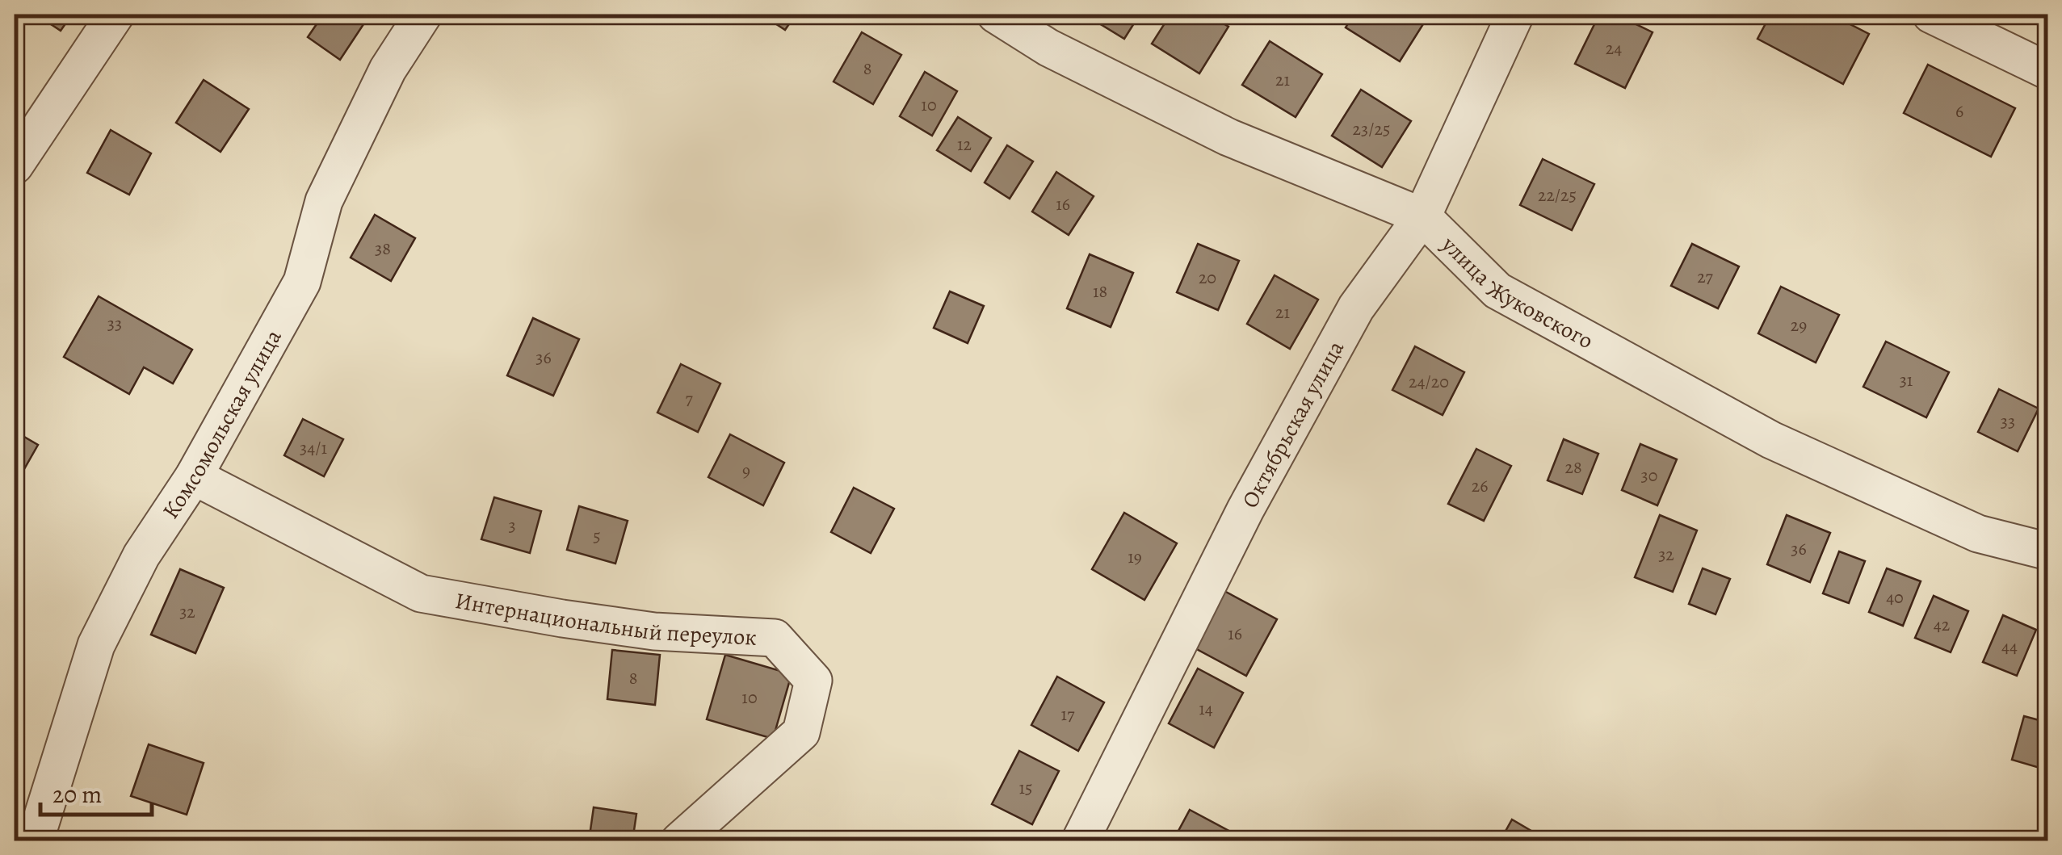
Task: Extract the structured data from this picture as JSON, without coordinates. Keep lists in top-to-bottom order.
{
  "streets": {
    "street": [
      "улица Жуковского",
      "Комсомольская улица",
      "Октябрьская улица",
      "Интернациональный переулок"
    ]
  },
  "crossings": [
    ["улица Жуковского", "Октябрьская улица"],
    ["Комсомольская улица", "Интернациональный переулок"]
  ],
  "house_numbers": [
    "24",
    "8",
    "21",
    "10",
    "6",
    "23/25",
    "12",
    "22/25",
    "16",
    "38",
    "27",
    "20",
    "18",
    "21",
    "33",
    "29",
    "36",
    "31",
    "24/20",
    "7",
    "33",
    "34/1",
    "28",
    "9",
    "30",
    "26",
    "3",
    "5",
    "36",
    "32",
    "19",
    "40",
    "32",
    "42",
    "16",
    "44",
    "8",
    "10",
    "14",
    "17",
    "15"
  ],
  "scale_bar": "20 m"
}
